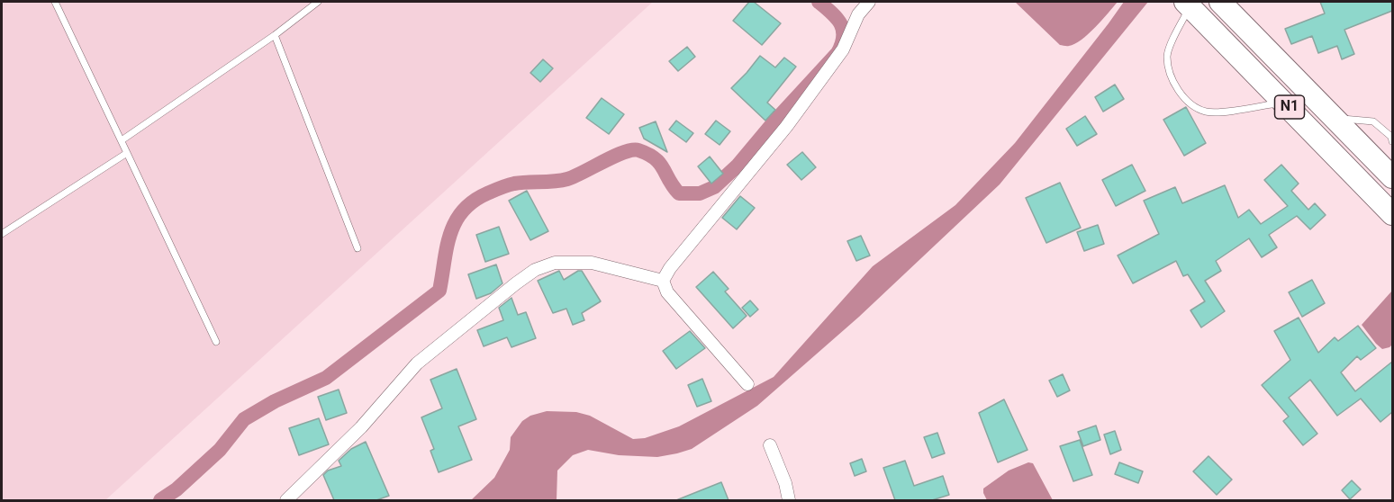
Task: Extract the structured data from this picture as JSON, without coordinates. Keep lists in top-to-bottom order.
{
  "streets": {
    "highway": ["N1"]
  }
}
